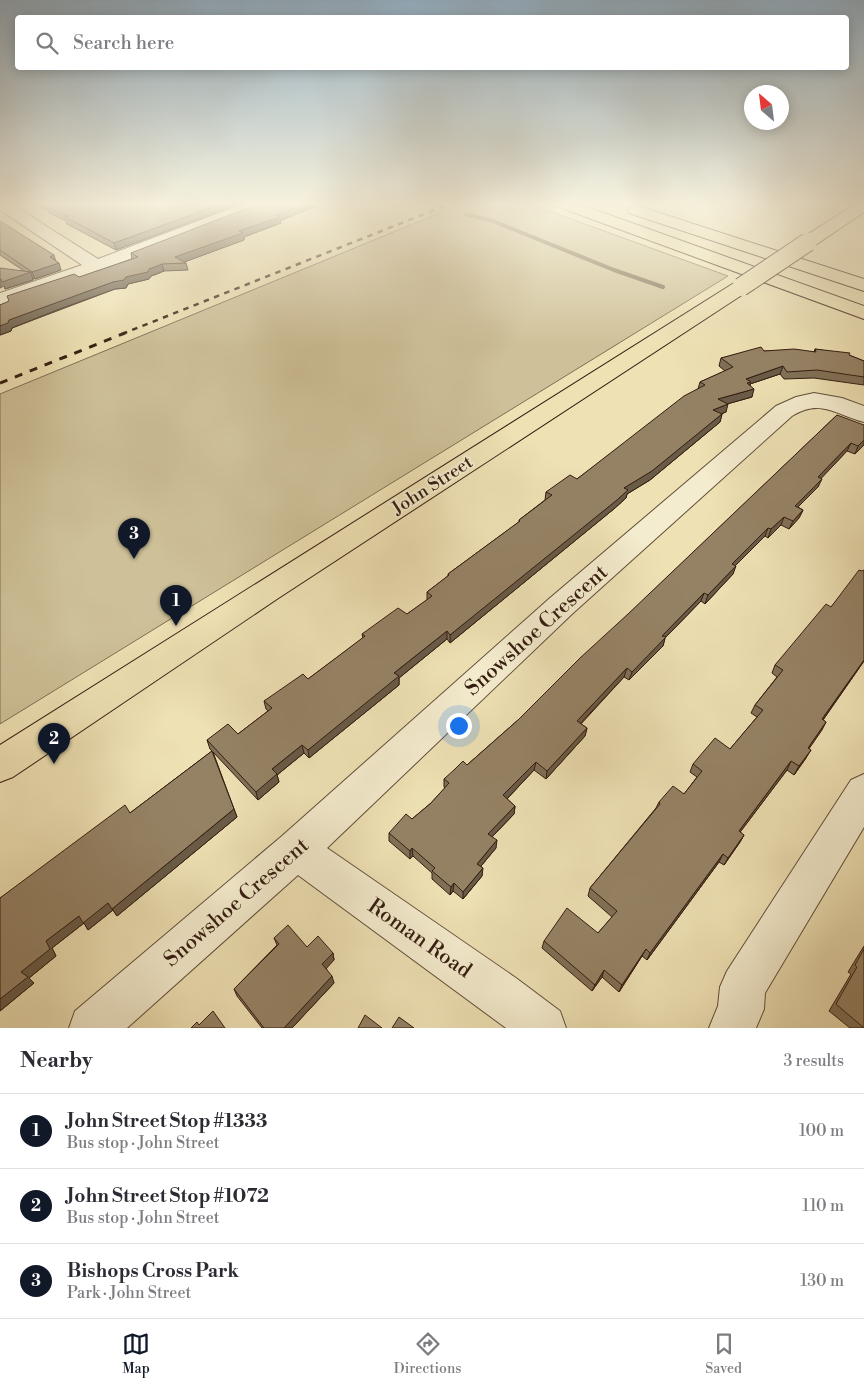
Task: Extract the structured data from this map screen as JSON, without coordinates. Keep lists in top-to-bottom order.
{
  "streets": {
    "main road": ["John Street"],
    "street": ["Snowshoe Crescent", "Roman Road"]
  },
  "crossings": [
    ["Snowshoe Crescent", "Roman Road"]
  ],
  "north": "top left",
  "page": {
    "search": "Search here",
    "pins": ["3", "1", "2"],
    "heading": ["Nearby", "3 results"],
    "list": [
      {
        "mark": "1",
        "name": "John Street Stop #1333",
        "note": "Bus stop · John Street",
        "value": "100 m"
      },
      {
        "mark": "2",
        "name": "John Street Stop #1072",
        "note": "Bus stop · John Street",
        "value": "110 m"
      },
      {
        "mark": "3",
        "name": "Bishops Cross Park",
        "note": "Park · John Street",
        "value": "130 m"
      }
    ],
    "nav": ["Map", "Directions", "Saved"]
  }
}
